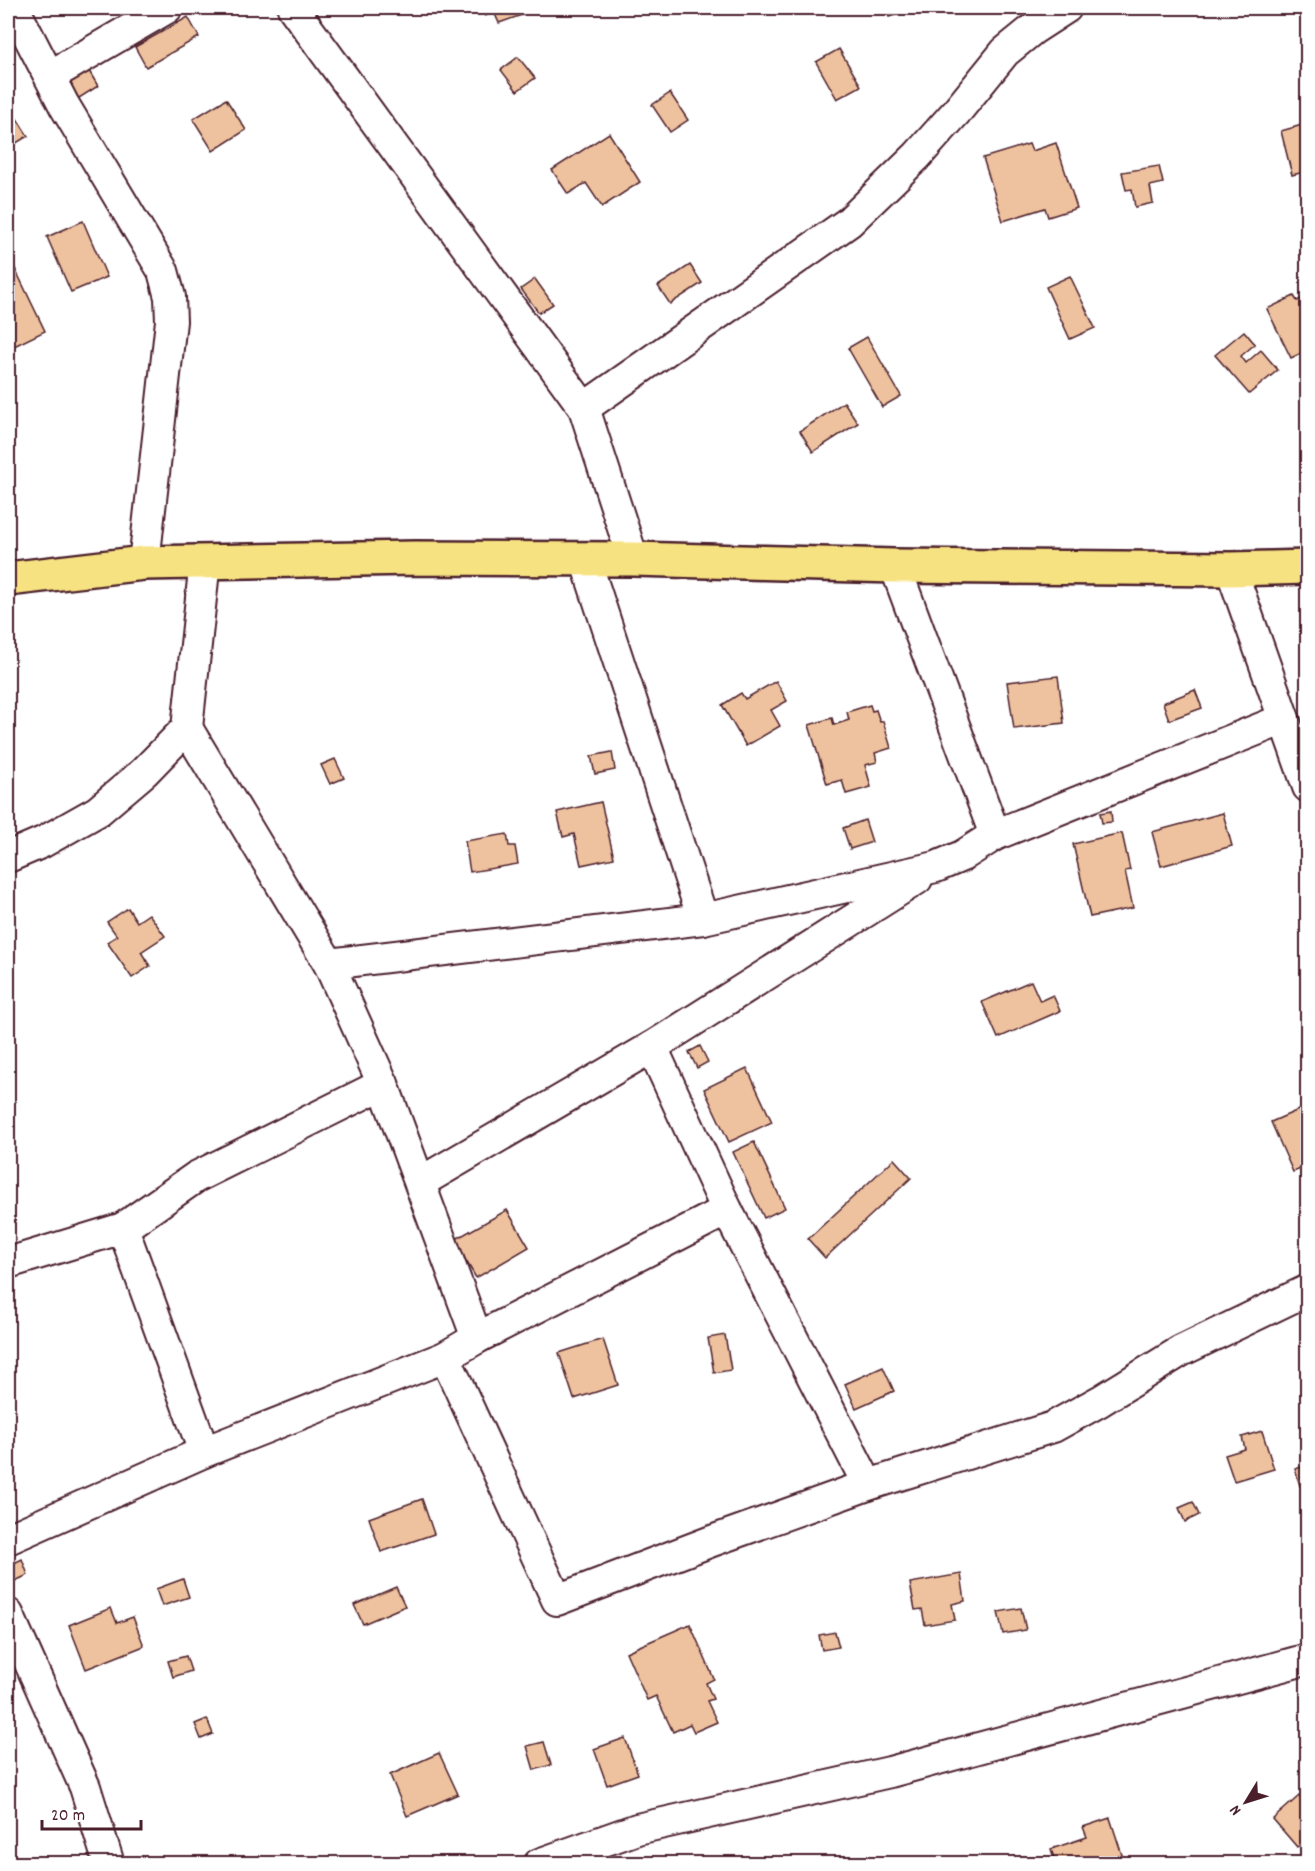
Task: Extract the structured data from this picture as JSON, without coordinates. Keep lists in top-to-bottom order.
{
  "scale_bar": "20 m",
  "north": "bottom left"
}
